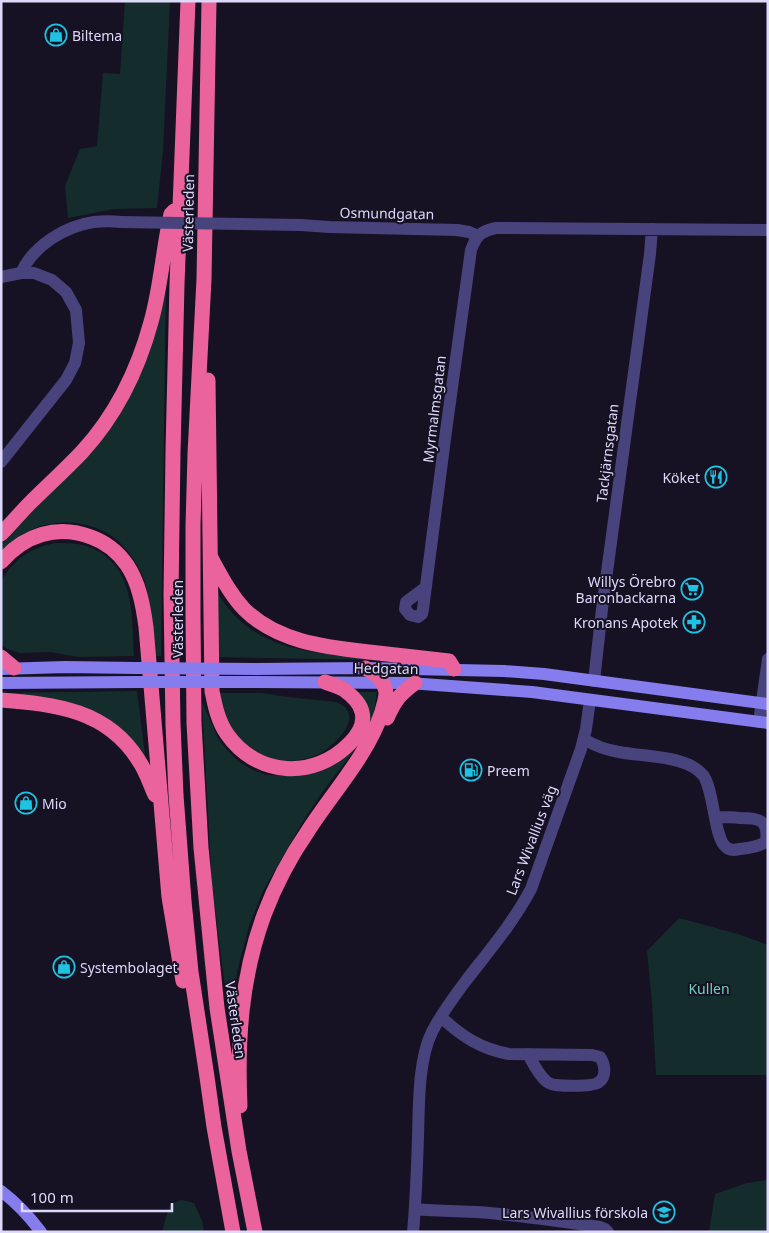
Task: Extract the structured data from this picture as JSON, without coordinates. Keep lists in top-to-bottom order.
{
  "streets": {
    "highway": ["Västerleden"],
    "main road": ["Hedgatan"],
    "street": [
      "Osmundgatan",
      "Myrmalmsgatan",
      "Tackjärnsgatan",
      "Lars Wivallius väg"
    ]
  },
  "crossings": [
    ["Osmundgatan", "Myrmalmsgatan"],
    ["Tackjärnsgatan", "Hedgatan"],
    ["Hedgatan", "Lars Wivallius väg"]
  ],
  "parks": ["Kullen"],
  "places": {
    "shop": ["Biltema", "Mio", "Systembolaget"],
    "restaurant": ["Köket"],
    "supermarket": ["Willys Örebro Baronbackarna"],
    "pharmacy": ["Kronans Apotek"],
    "fuel station": ["Preem"],
    "school or university": ["Lars Wivallius förskola"]
  },
  "scale_bar": "100 m"
}
